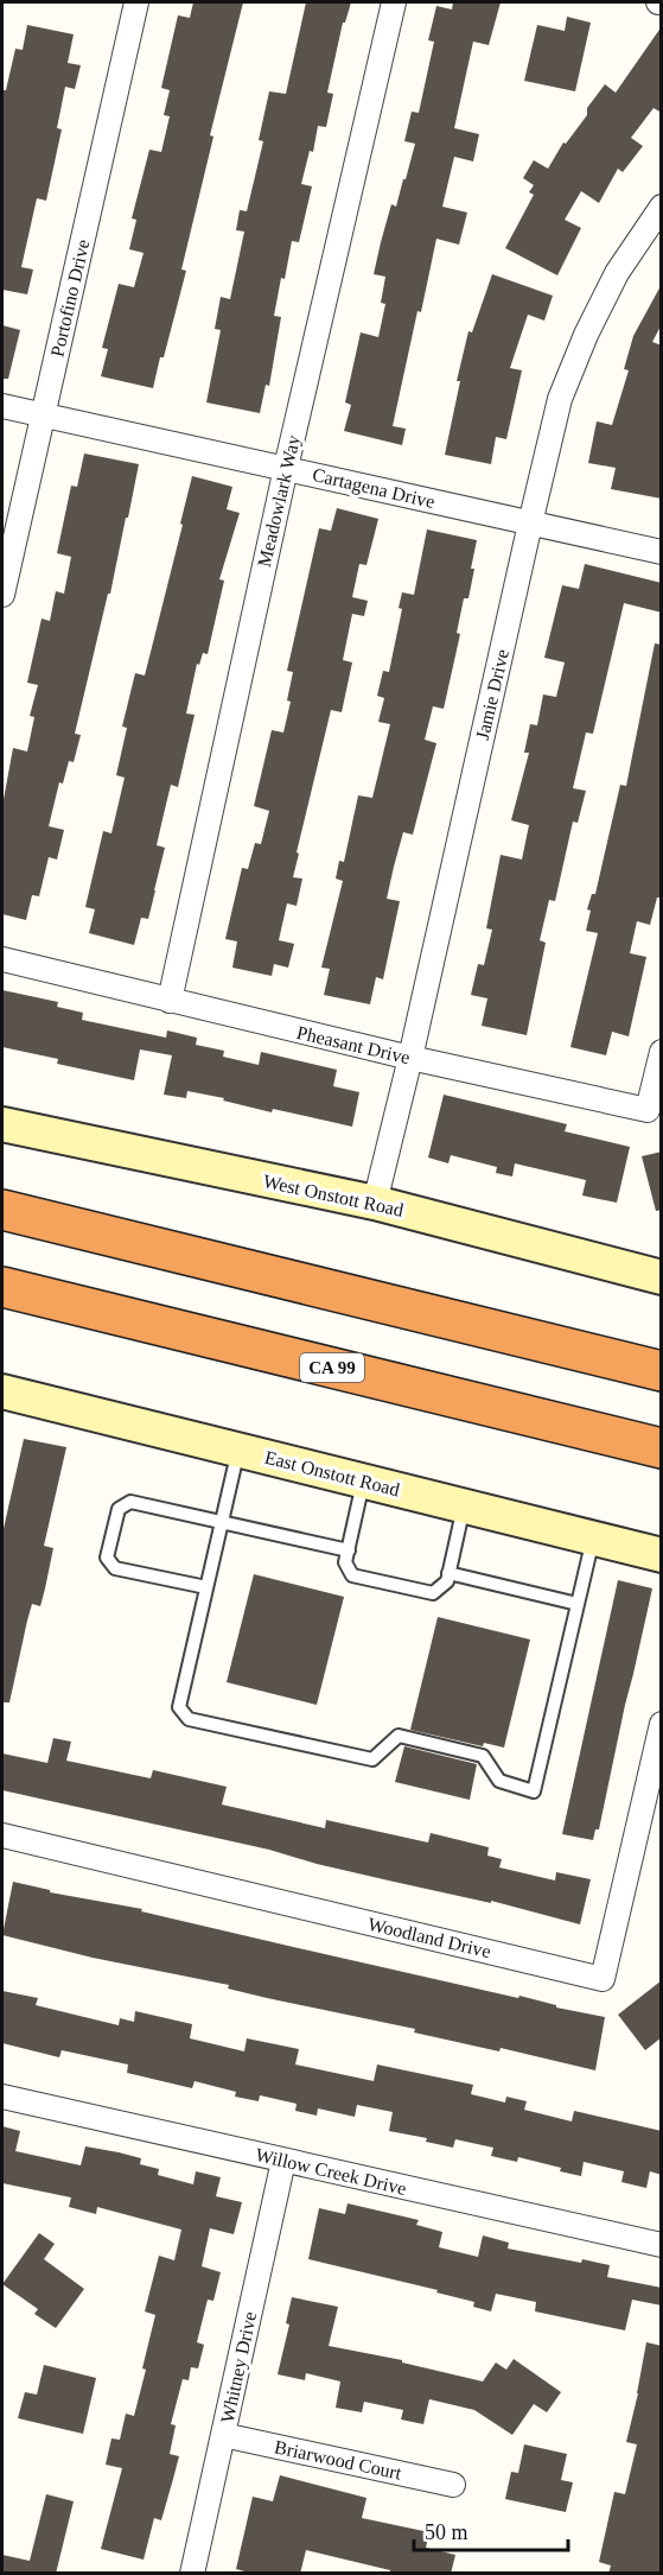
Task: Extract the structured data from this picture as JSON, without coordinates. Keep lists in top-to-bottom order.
{
  "streets": {
    "highway": ["CA 99"],
    "street": [
      "Portofino Drive",
      "Cartagena Drive",
      "Meadowlark Way",
      "Jamie Drive",
      "Pheasant Drive",
      "West Onstott Road",
      "East Onstott Road",
      "Woodland Drive",
      "Willow Creek Drive",
      "Whitney Drive",
      "Briarwood Court"
    ]
  },
  "crossings": [
    ["Portofino Drive", "Cartagena Drive"],
    ["Cartagena Drive", "Meadowlark Way"],
    ["Cartagena Drive", "Jamie Drive"],
    ["Meadowlark Way", "Pheasant Drive"],
    ["Jamie Drive", "Pheasant Drive"],
    ["Jamie Drive", "West Onstott Road"],
    ["Willow Creek Drive", "Whitney Drive"],
    ["Whitney Drive", "Briarwood Court"]
  ],
  "scale_bar": "50 m"
}
